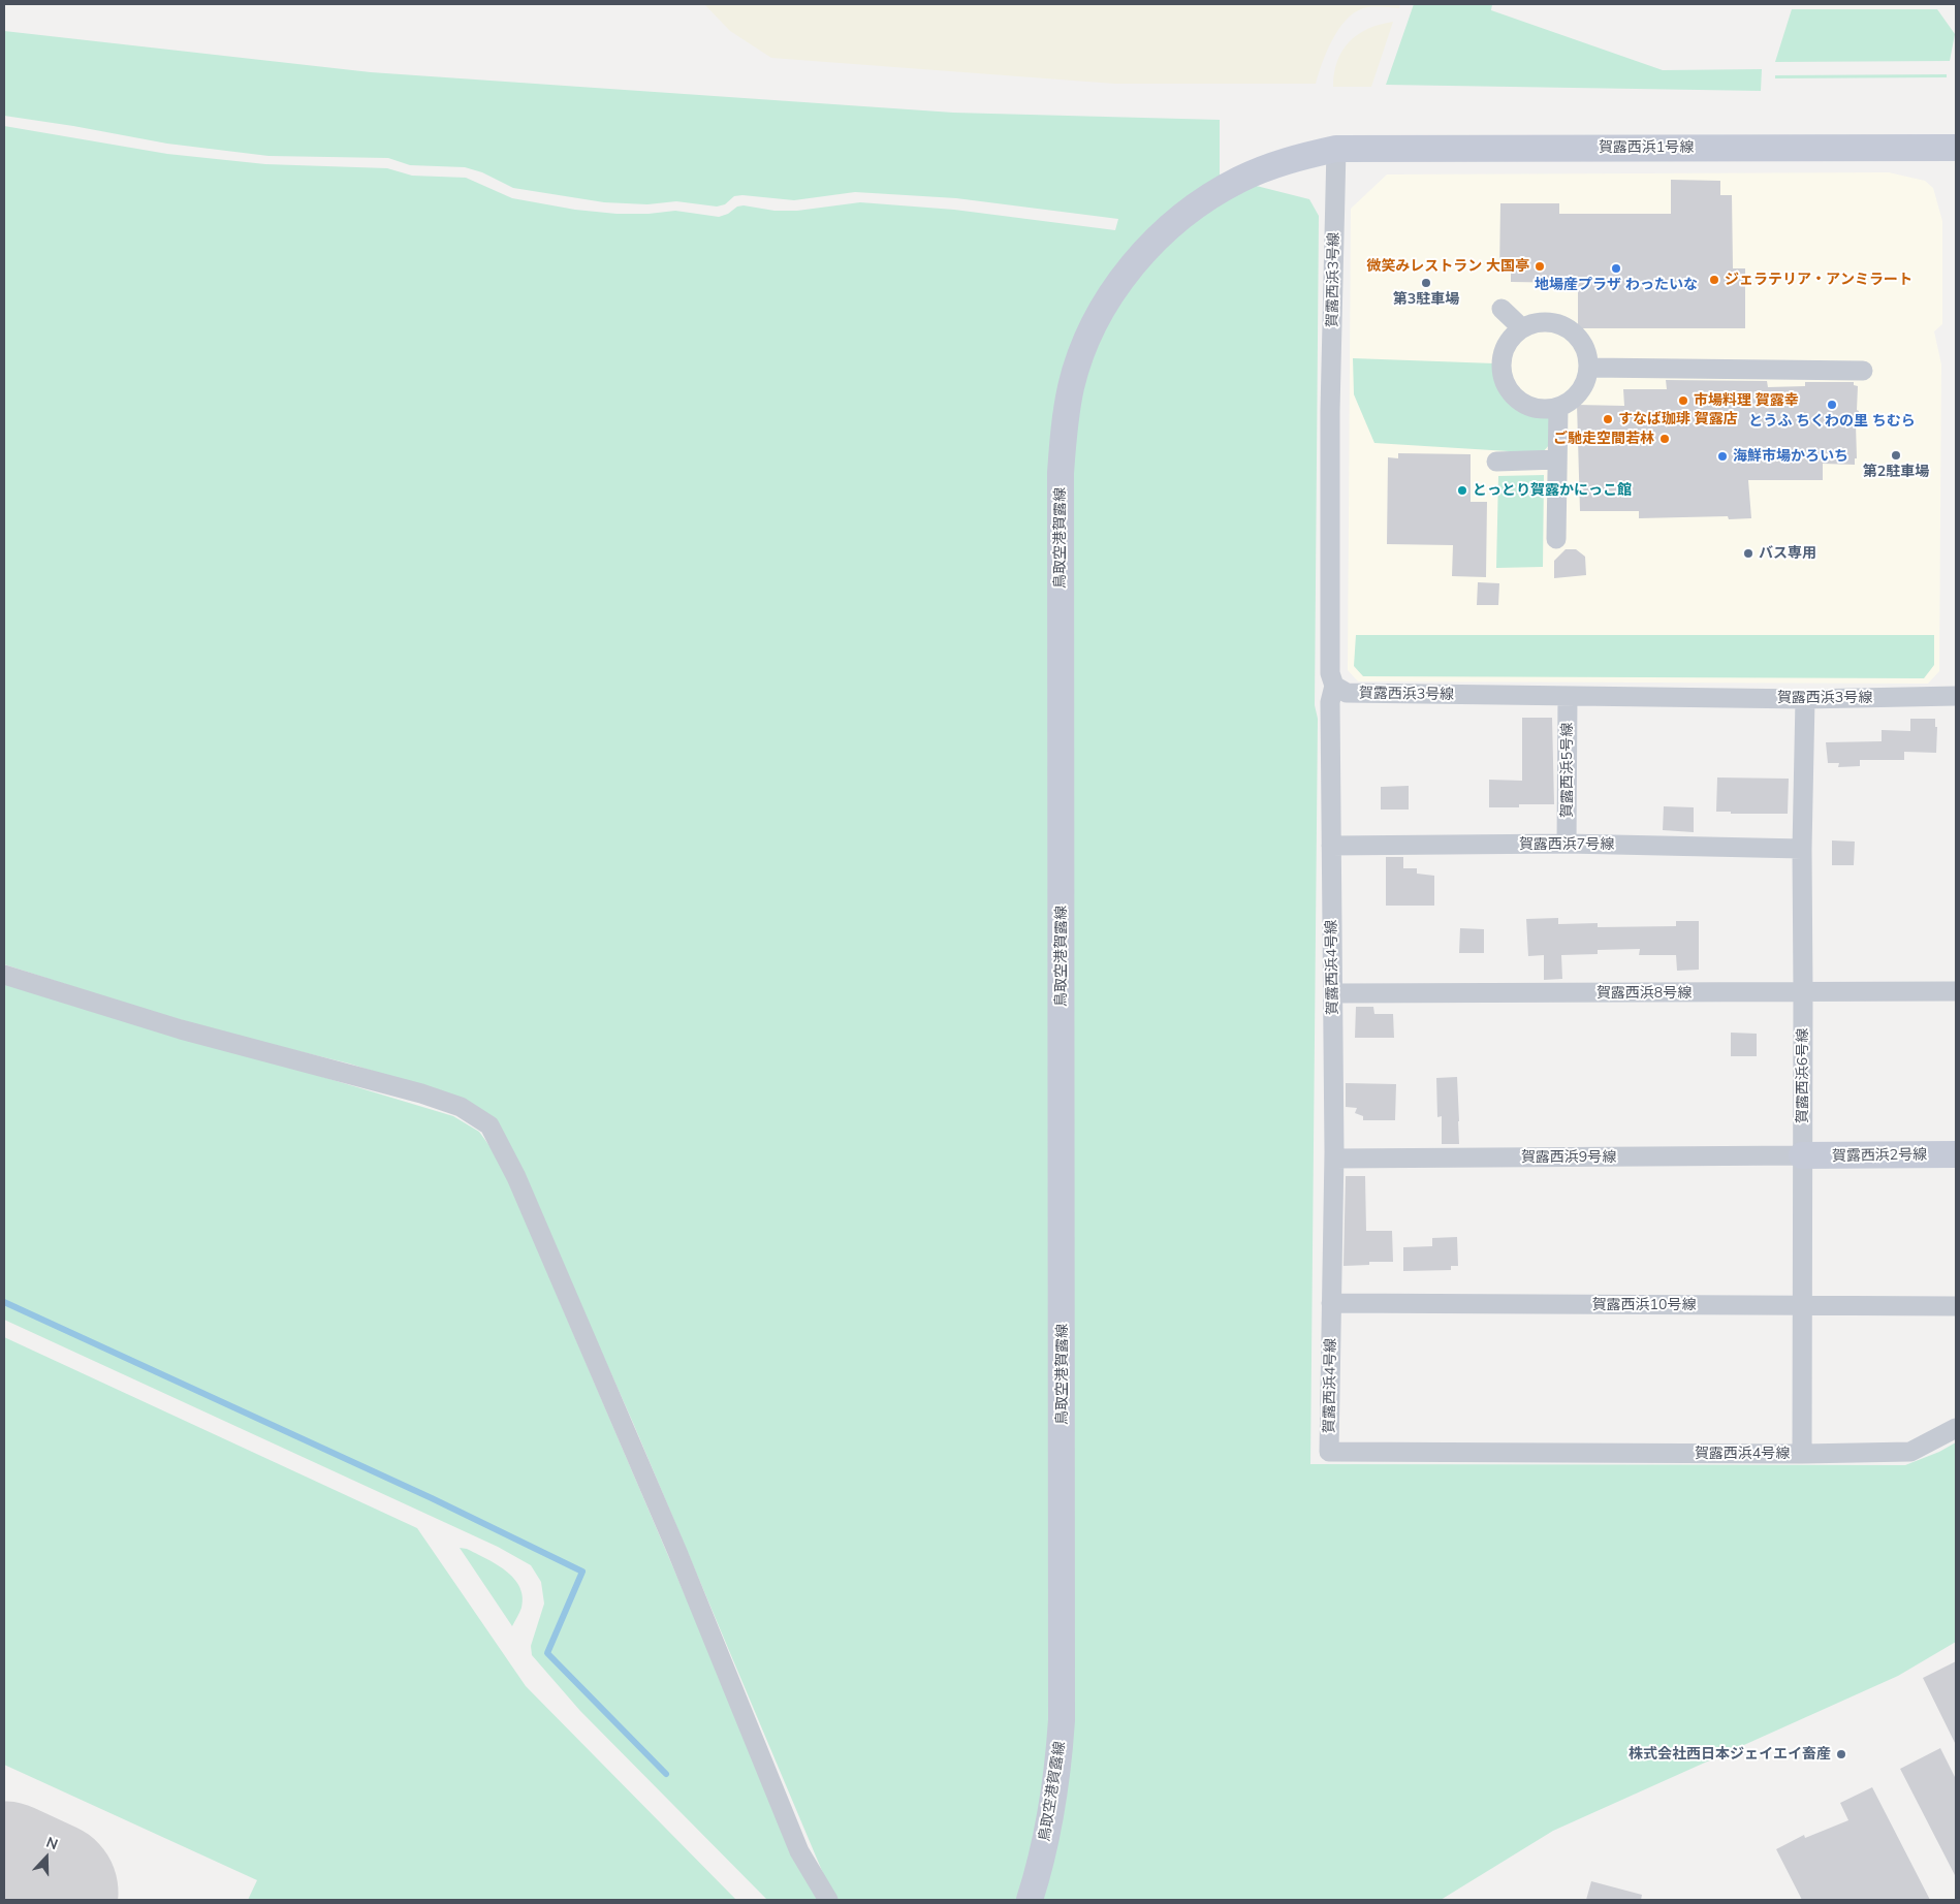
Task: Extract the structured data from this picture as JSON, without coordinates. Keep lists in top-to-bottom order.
{
  "streets": {
    "main road": ["賀露西浜1号線", "鳥取空港賀露線", "賀露西浜2号線"],
    "street": [
      "賀露西浜3号線",
      "賀露西浜5号線",
      "賀露西浜7号線",
      "賀露西浜4号線",
      "賀露西浜8号線",
      "賀露西浜6号線",
      "賀露西浜9号線",
      "賀露西浜10号線"
    ]
  },
  "crossings": [
    ["賀露西浜1号線", "賀露西浜3号線"],
    ["賀露西浜1号線", "鳥取空港賀露線"],
    ["賀露西浜3号線", "鳥取空港賀露線"],
    ["賀露西浜3号線", "賀露西浜5号線"],
    ["賀露西浜3号線", "賀露西浜4号線"],
    ["賀露西浜3号線", "賀露西浜6号線"],
    ["賀露西浜5号線", "賀露西浜7号線"],
    ["賀露西浜7号線", "賀露西浜4号線"],
    ["賀露西浜7号線", "賀露西浜6号線"],
    ["賀露西浜4号線", "賀露西浜8号線"],
    ["賀露西浜4号線", "賀露西浜6号線"],
    ["賀露西浜4号線", "賀露西浜9号線"],
    ["賀露西浜4号線", "賀露西浜10号線"],
    ["賀露西浜8号線", "賀露西浜6号線"],
    ["賀露西浜6号線", "賀露西浜2号線"],
    ["賀露西浜6号線", "賀露西浜9号線"],
    ["賀露西浜6号線", "賀露西浜10号線"],
    ["賀露西浜2号線", "賀露西浜9号線"]
  ],
  "places": [
    "微笑みレストラン 大国亭",
    "地場産プラザ わったいな",
    "ジェラテリア・アンミラート",
    "第3駐車場",
    "市場料理 賀露幸",
    "とうふ ちくわの里 ちむら",
    "すなば珈琲 賀露店",
    "ご馳走空間若林",
    "第2駐車場",
    "海鮮市場かろいち",
    "とっとり賀露かにっこ館",
    "バス専用",
    "株式会社西日本ジェイエイ畜産"
  ],
  "north": "top"
}
